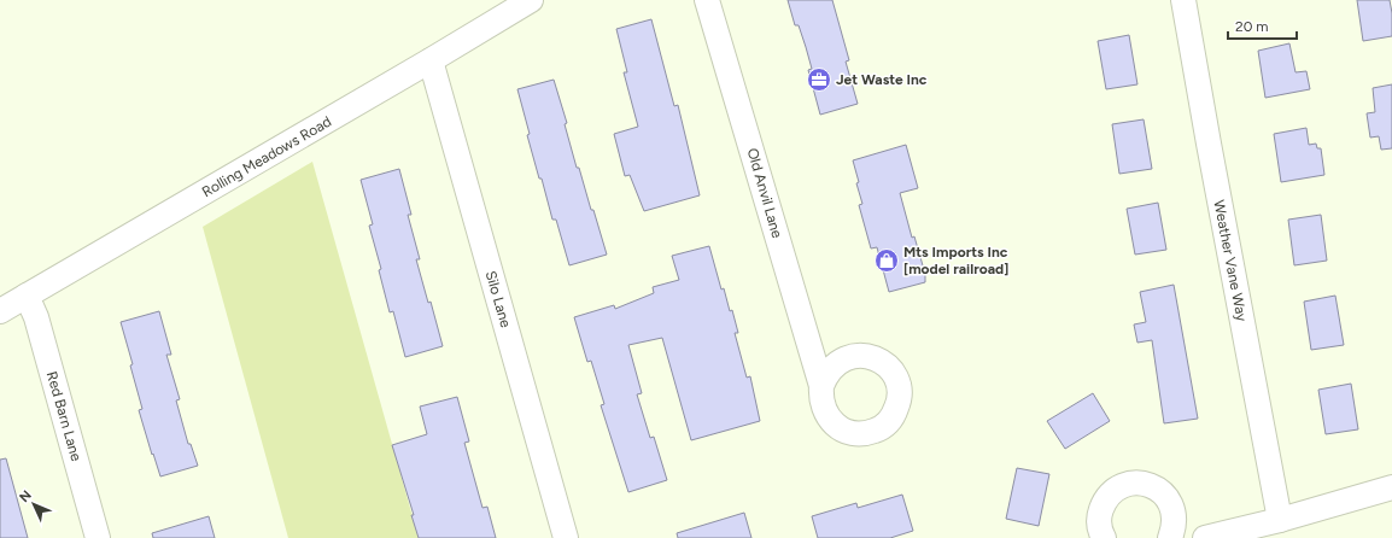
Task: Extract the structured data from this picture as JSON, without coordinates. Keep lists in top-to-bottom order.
{
  "streets": {
    "street": [
      "Rolling Meadows Road",
      "Old Anvil Lane",
      "Weather Vane Way",
      "Silo Lane",
      "Red Barn Lane"
    ]
  },
  "crossings": [
    ["Rolling Meadows Road", "Silo Lane"],
    ["Rolling Meadows Road", "Red Barn Lane"]
  ],
  "places": {
    "office": ["Jet Waste Inc"],
    "shop": ["Mts Imports Inc [model railroad]"]
  },
  "scale_bar": "20 m",
  "north": "top left"
}
